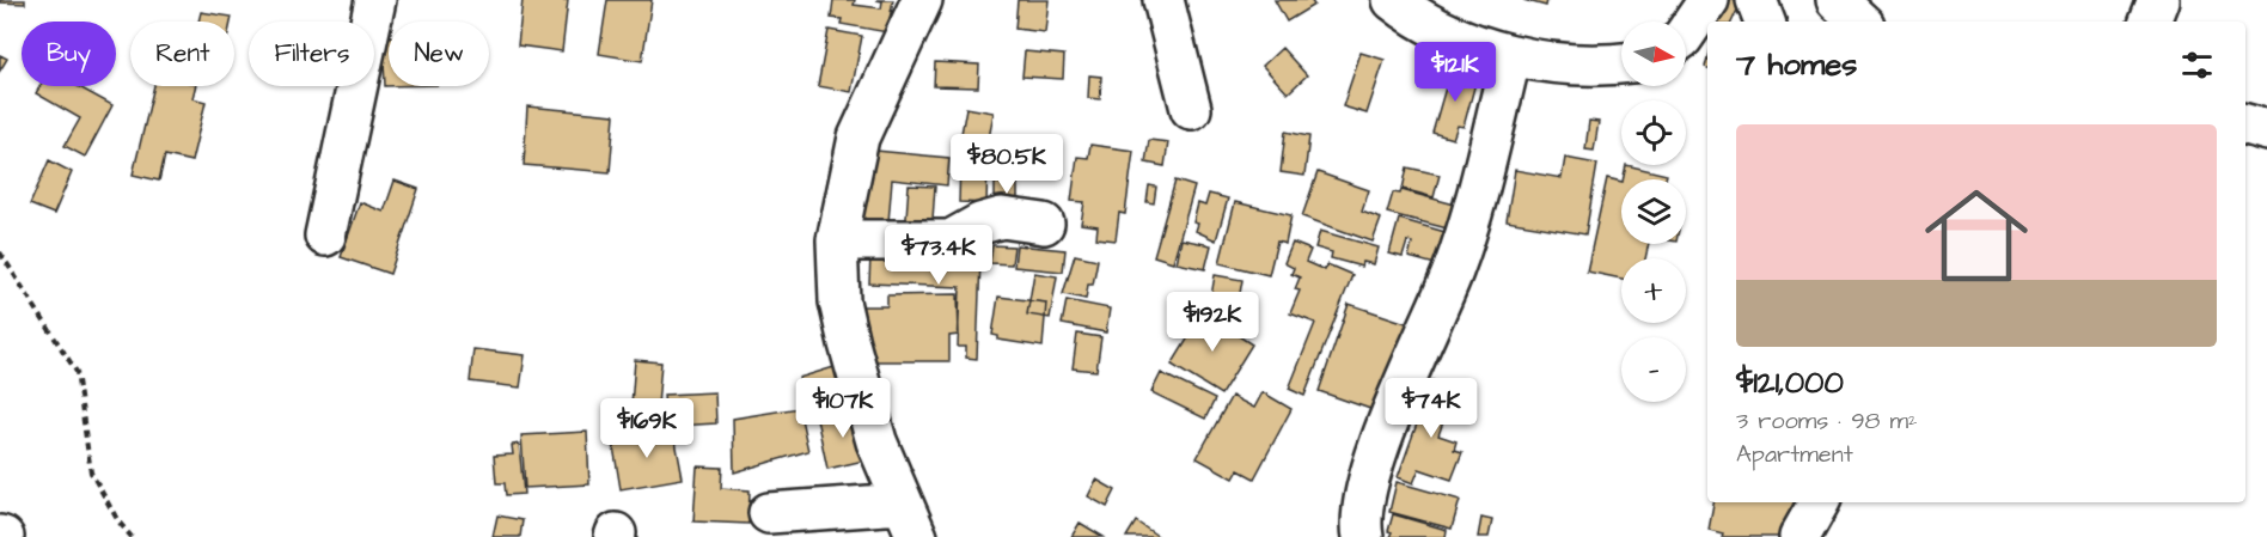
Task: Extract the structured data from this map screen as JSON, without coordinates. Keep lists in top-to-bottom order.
{
  "north": "right",
  "page": {
    "map_buttons": ["+", "−"],
    "chip": [
      "Buy",
      "Rent",
      "Filters",
      "New"
    ],
    "heading": "7 homes",
    "price": [
      "$121K",
      "$80.5K",
      "$73.4K",
      "$192K",
      "$107K",
      "$74K",
      "$169K"
    ],
    "list": [
      {
        "name": "$121,000",
        "note": "3 rooms · 98 m² · Apartment"
      }
    ]
  }
}
